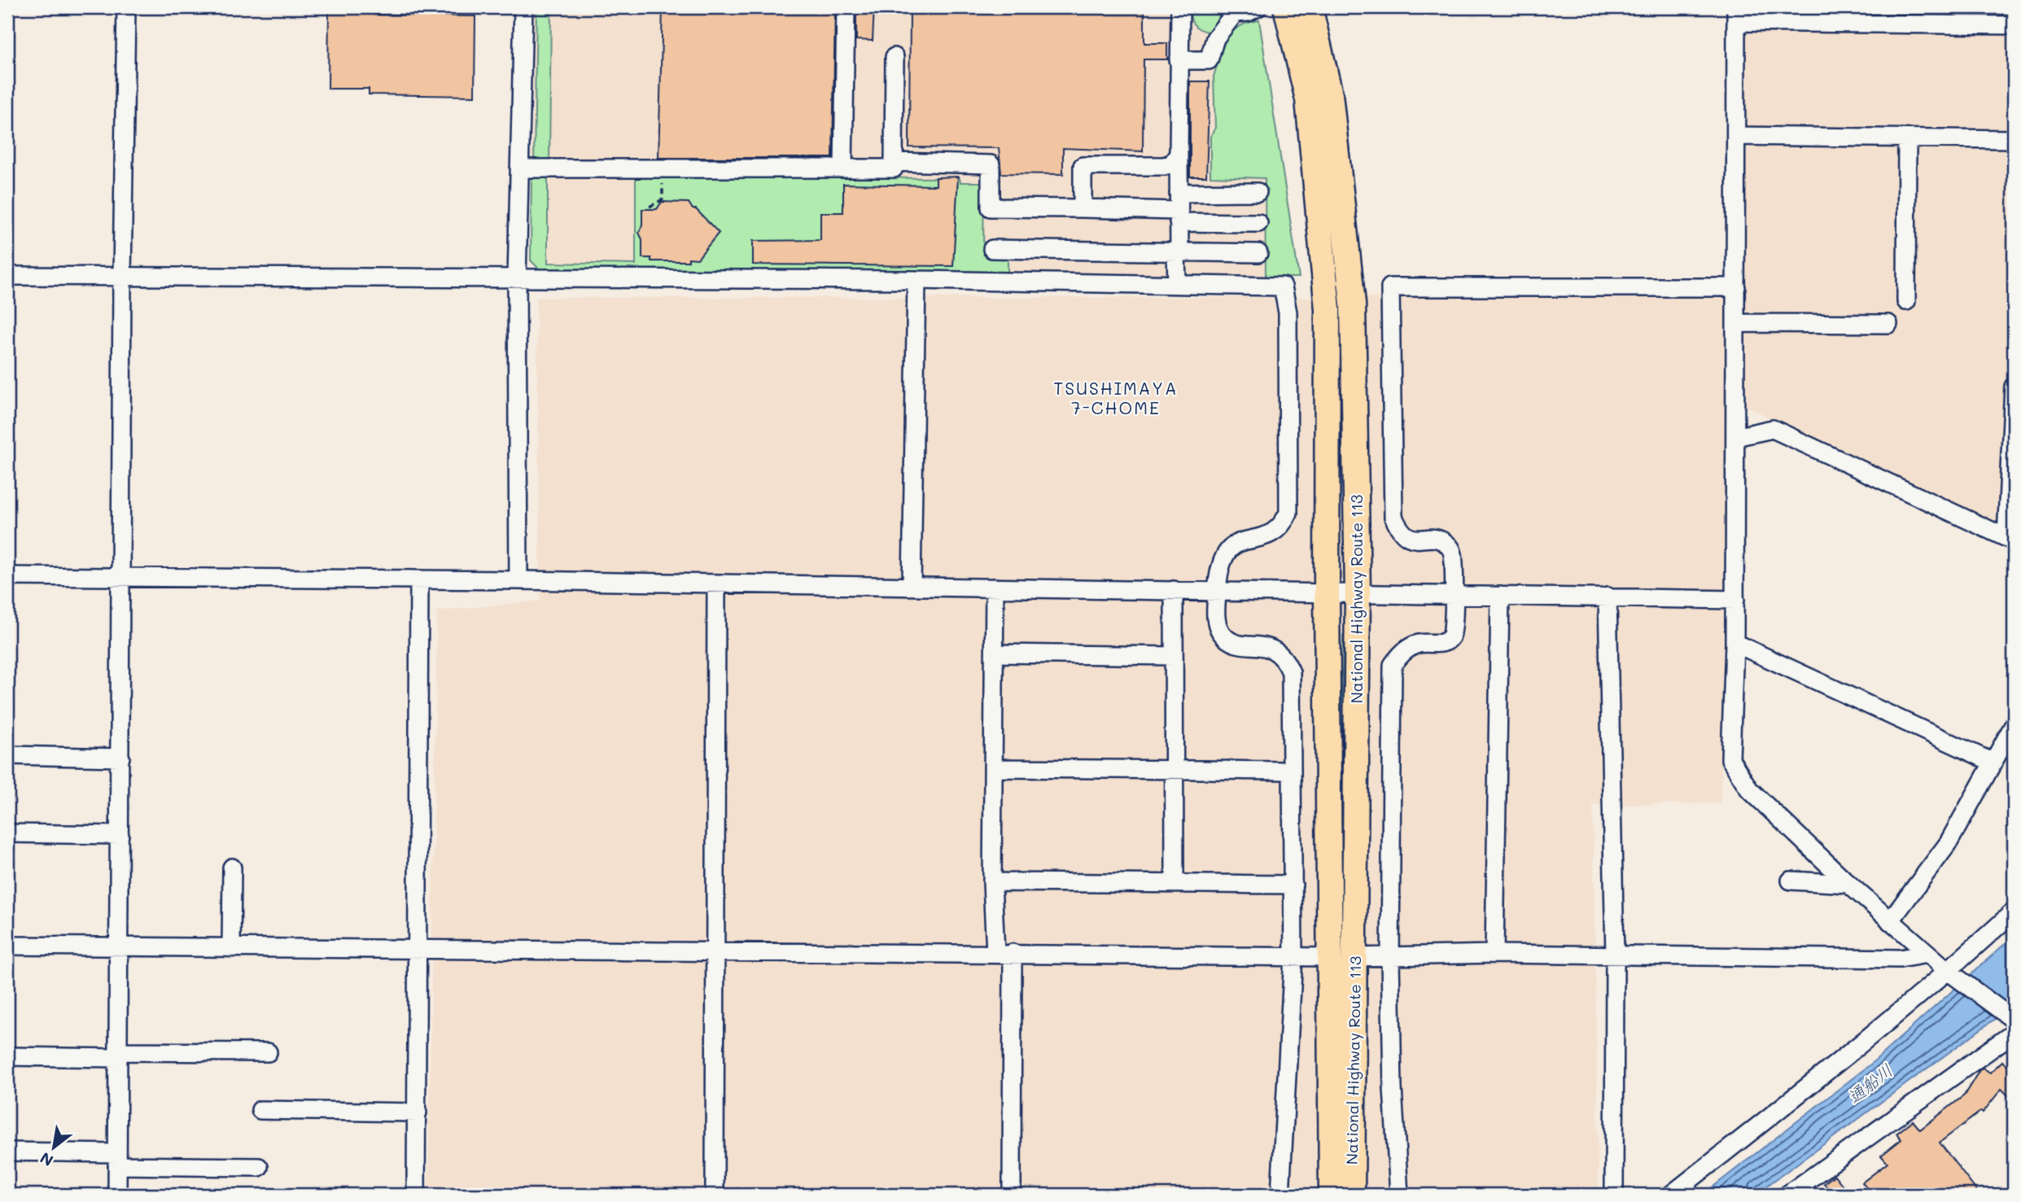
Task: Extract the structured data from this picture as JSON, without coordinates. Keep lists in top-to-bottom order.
{
  "streets": {
    "highway": ["National Highway Route 113"]
  },
  "districts": ["TSUSHIMAYA 7-CHOME"],
  "water": ["通船川"],
  "north": "bottom left"
}
